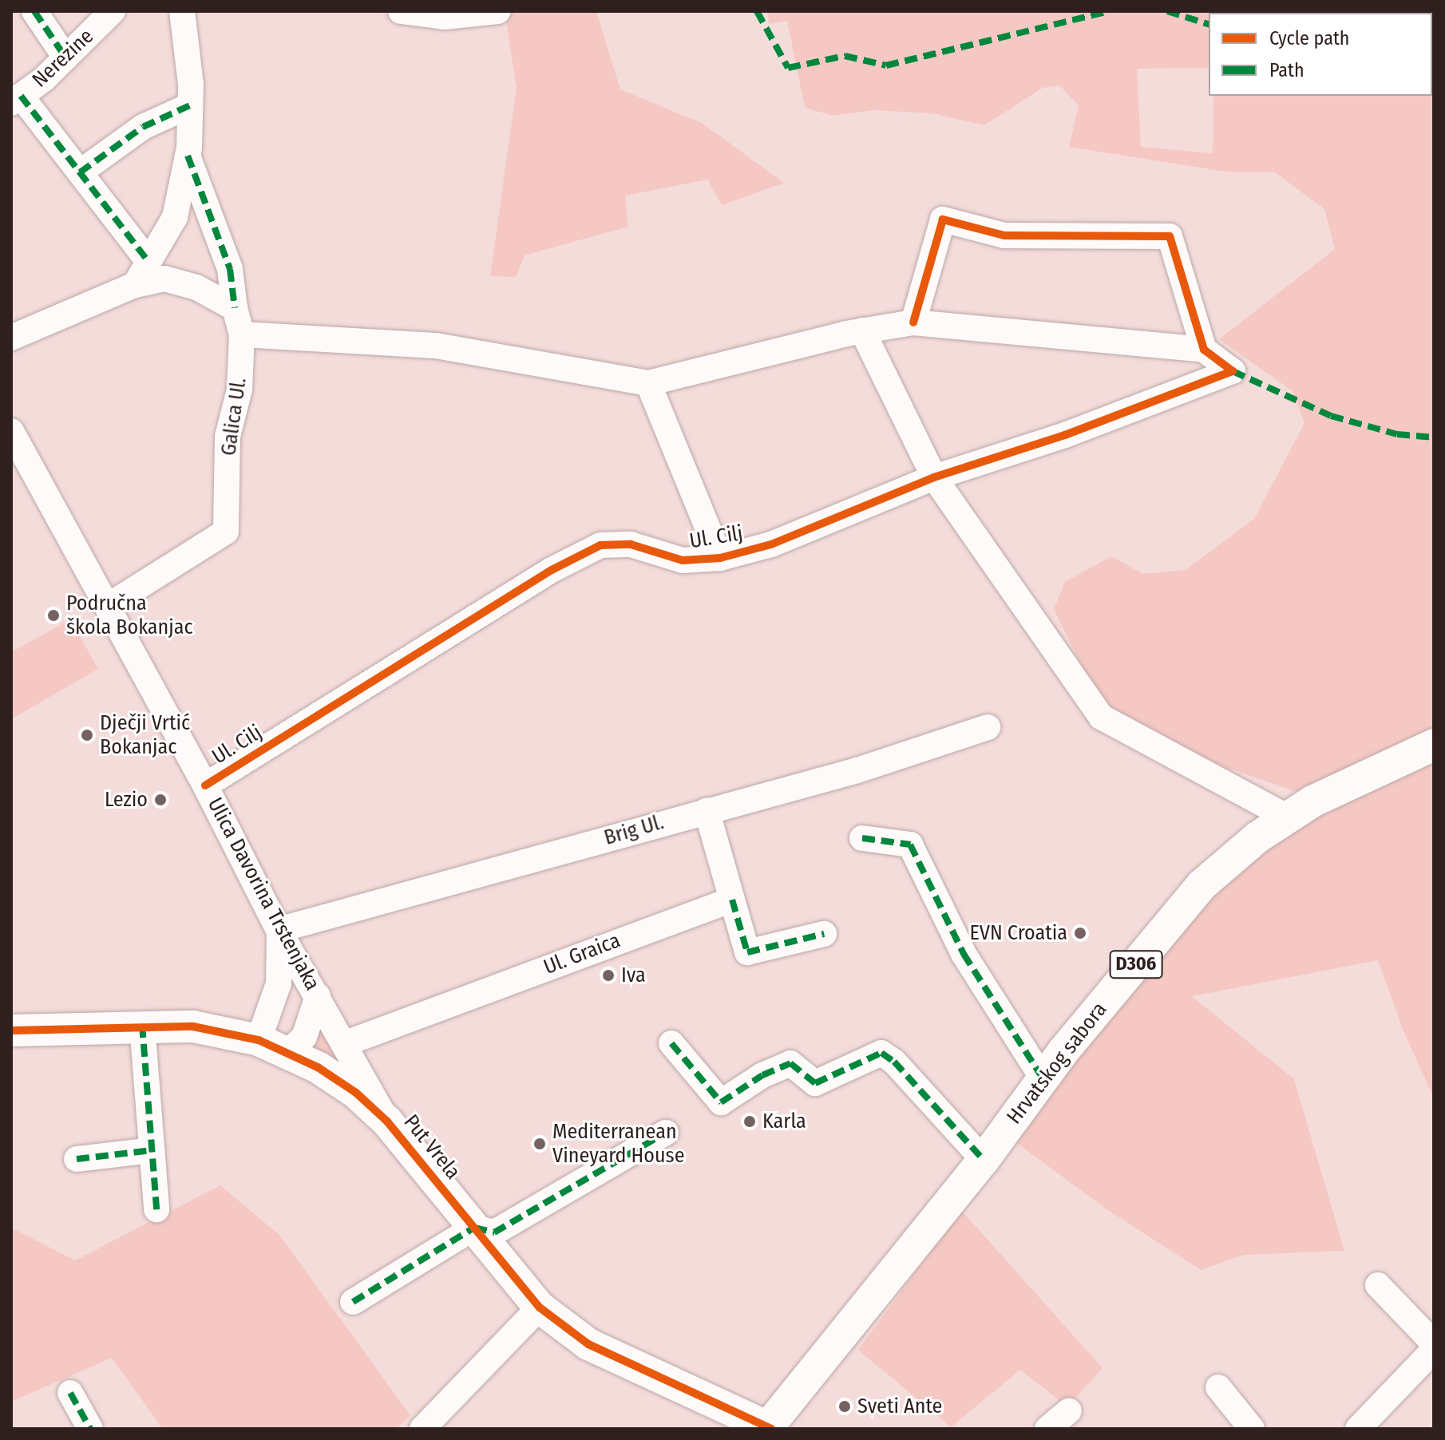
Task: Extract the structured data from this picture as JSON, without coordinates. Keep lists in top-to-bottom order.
{
  "streets": {
    "main road": ["D306", "Hrvatskog sabora", "Put Vrela"],
    "street": [
      "Nerezine",
      "Galica Ul.",
      "Ul. Cilj",
      "Brig Ul.",
      "Ulica Davorina Trstenjaka",
      "Ul. Graica"
    ]
  },
  "crossings": [
    ["Galica Ul.", "Ulica Davorina Trstenjaka"],
    ["Ul. Cilj", "Ulica Davorina Trstenjaka"],
    ["Brig Ul.", "Ulica Davorina Trstenjaka"],
    ["Ulica Davorina Trstenjaka", "Ul. Graica"],
    ["Ulica Davorina Trstenjaka", "Put Vrela"],
    ["Hrvatskog sabora", "Put Vrela"]
  ],
  "places": [
    "Područna škola Bokanjac",
    "Dječji Vrtić Bokanjac",
    "Lezio",
    "EVN Croatia",
    "Iva",
    "Karla",
    "Mediterranean Vineyard House",
    "Sveti Ante"
  ],
  "legend": ["Cycle path", "Path"]
}
